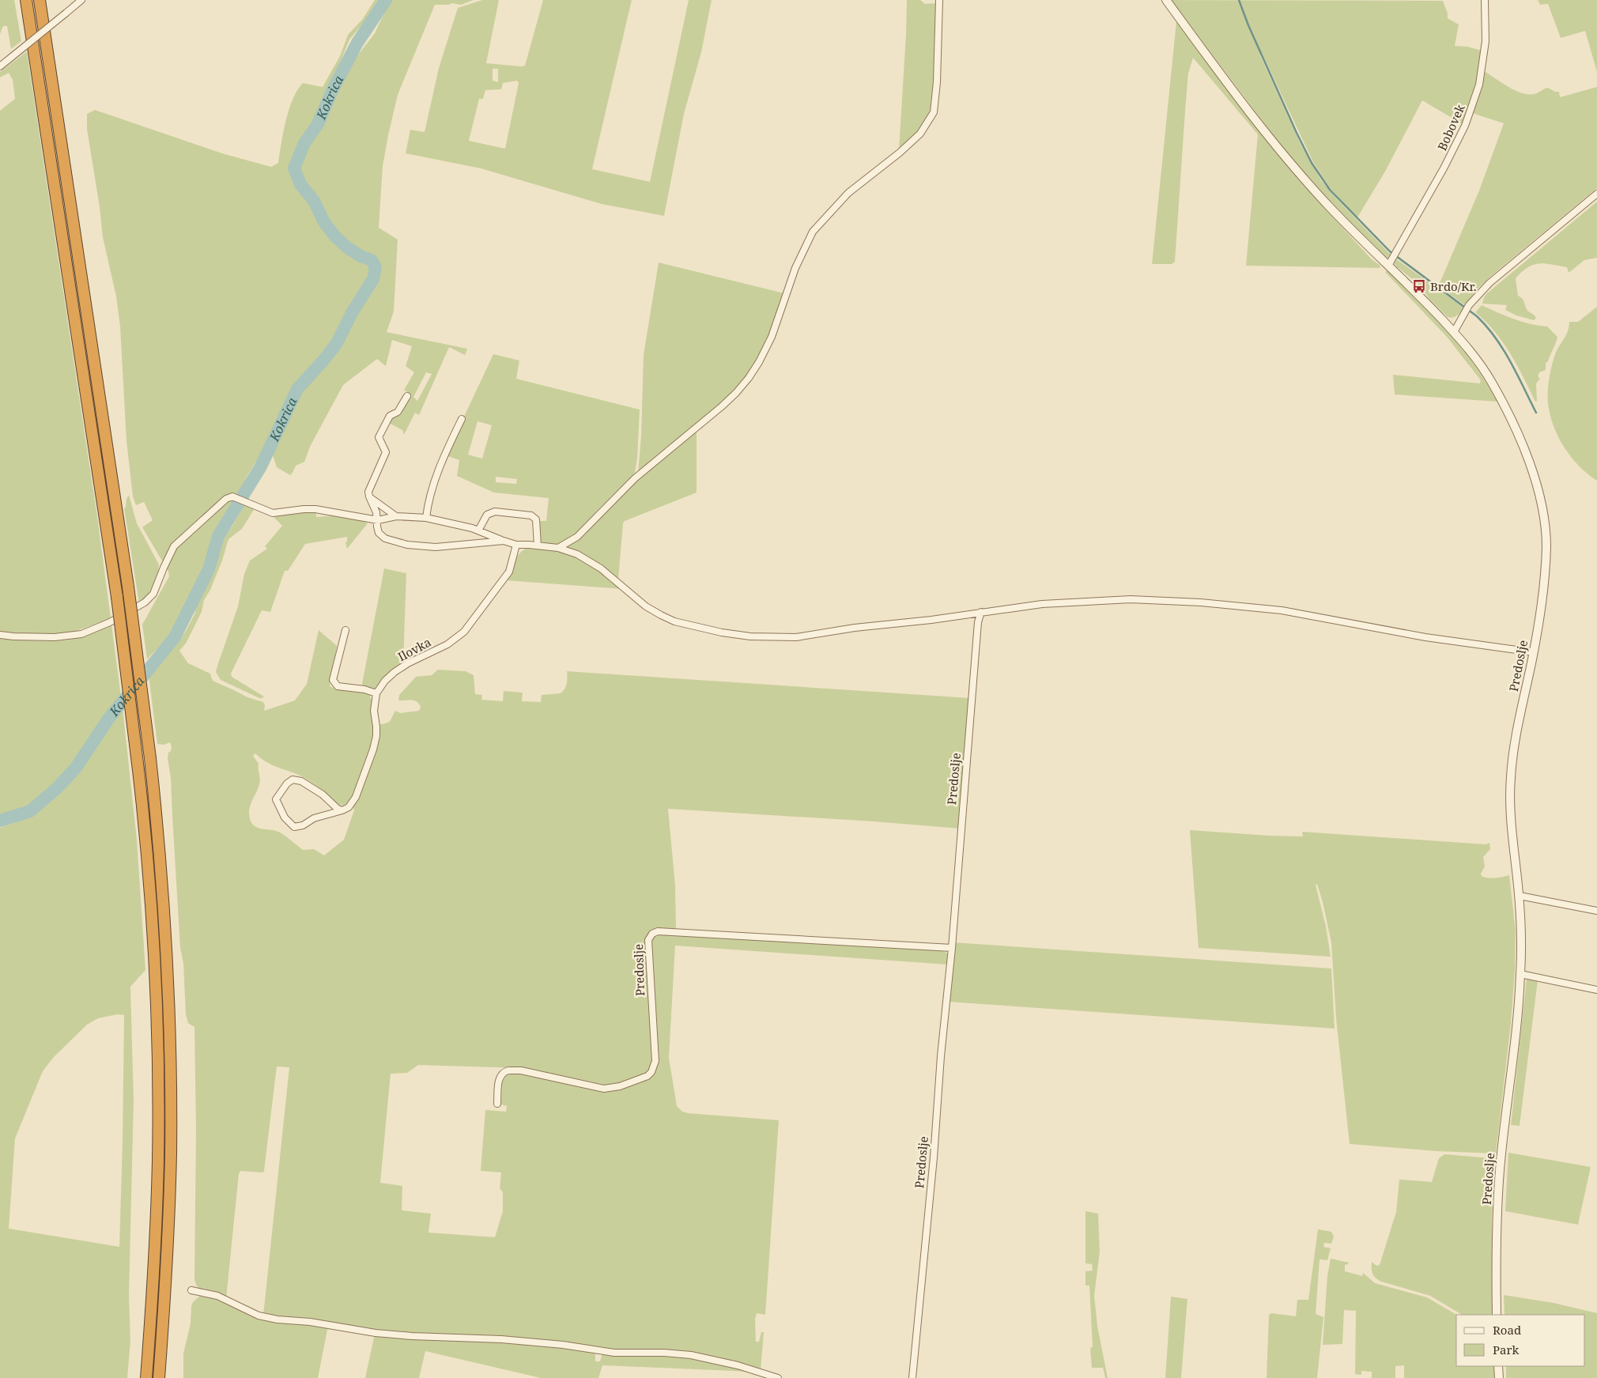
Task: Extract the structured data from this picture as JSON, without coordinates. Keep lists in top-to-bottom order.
{
  "streets": {
    "street": ["Bobovek", "Ilovka", "Predoslje"]
  },
  "crossings": [
    ["Bobovek", "Predoslje"]
  ],
  "water": ["Kokrica"],
  "places": {
    "bus stop": ["Brdo/Kr."]
  },
  "legend": ["Road", "Park"]
}
